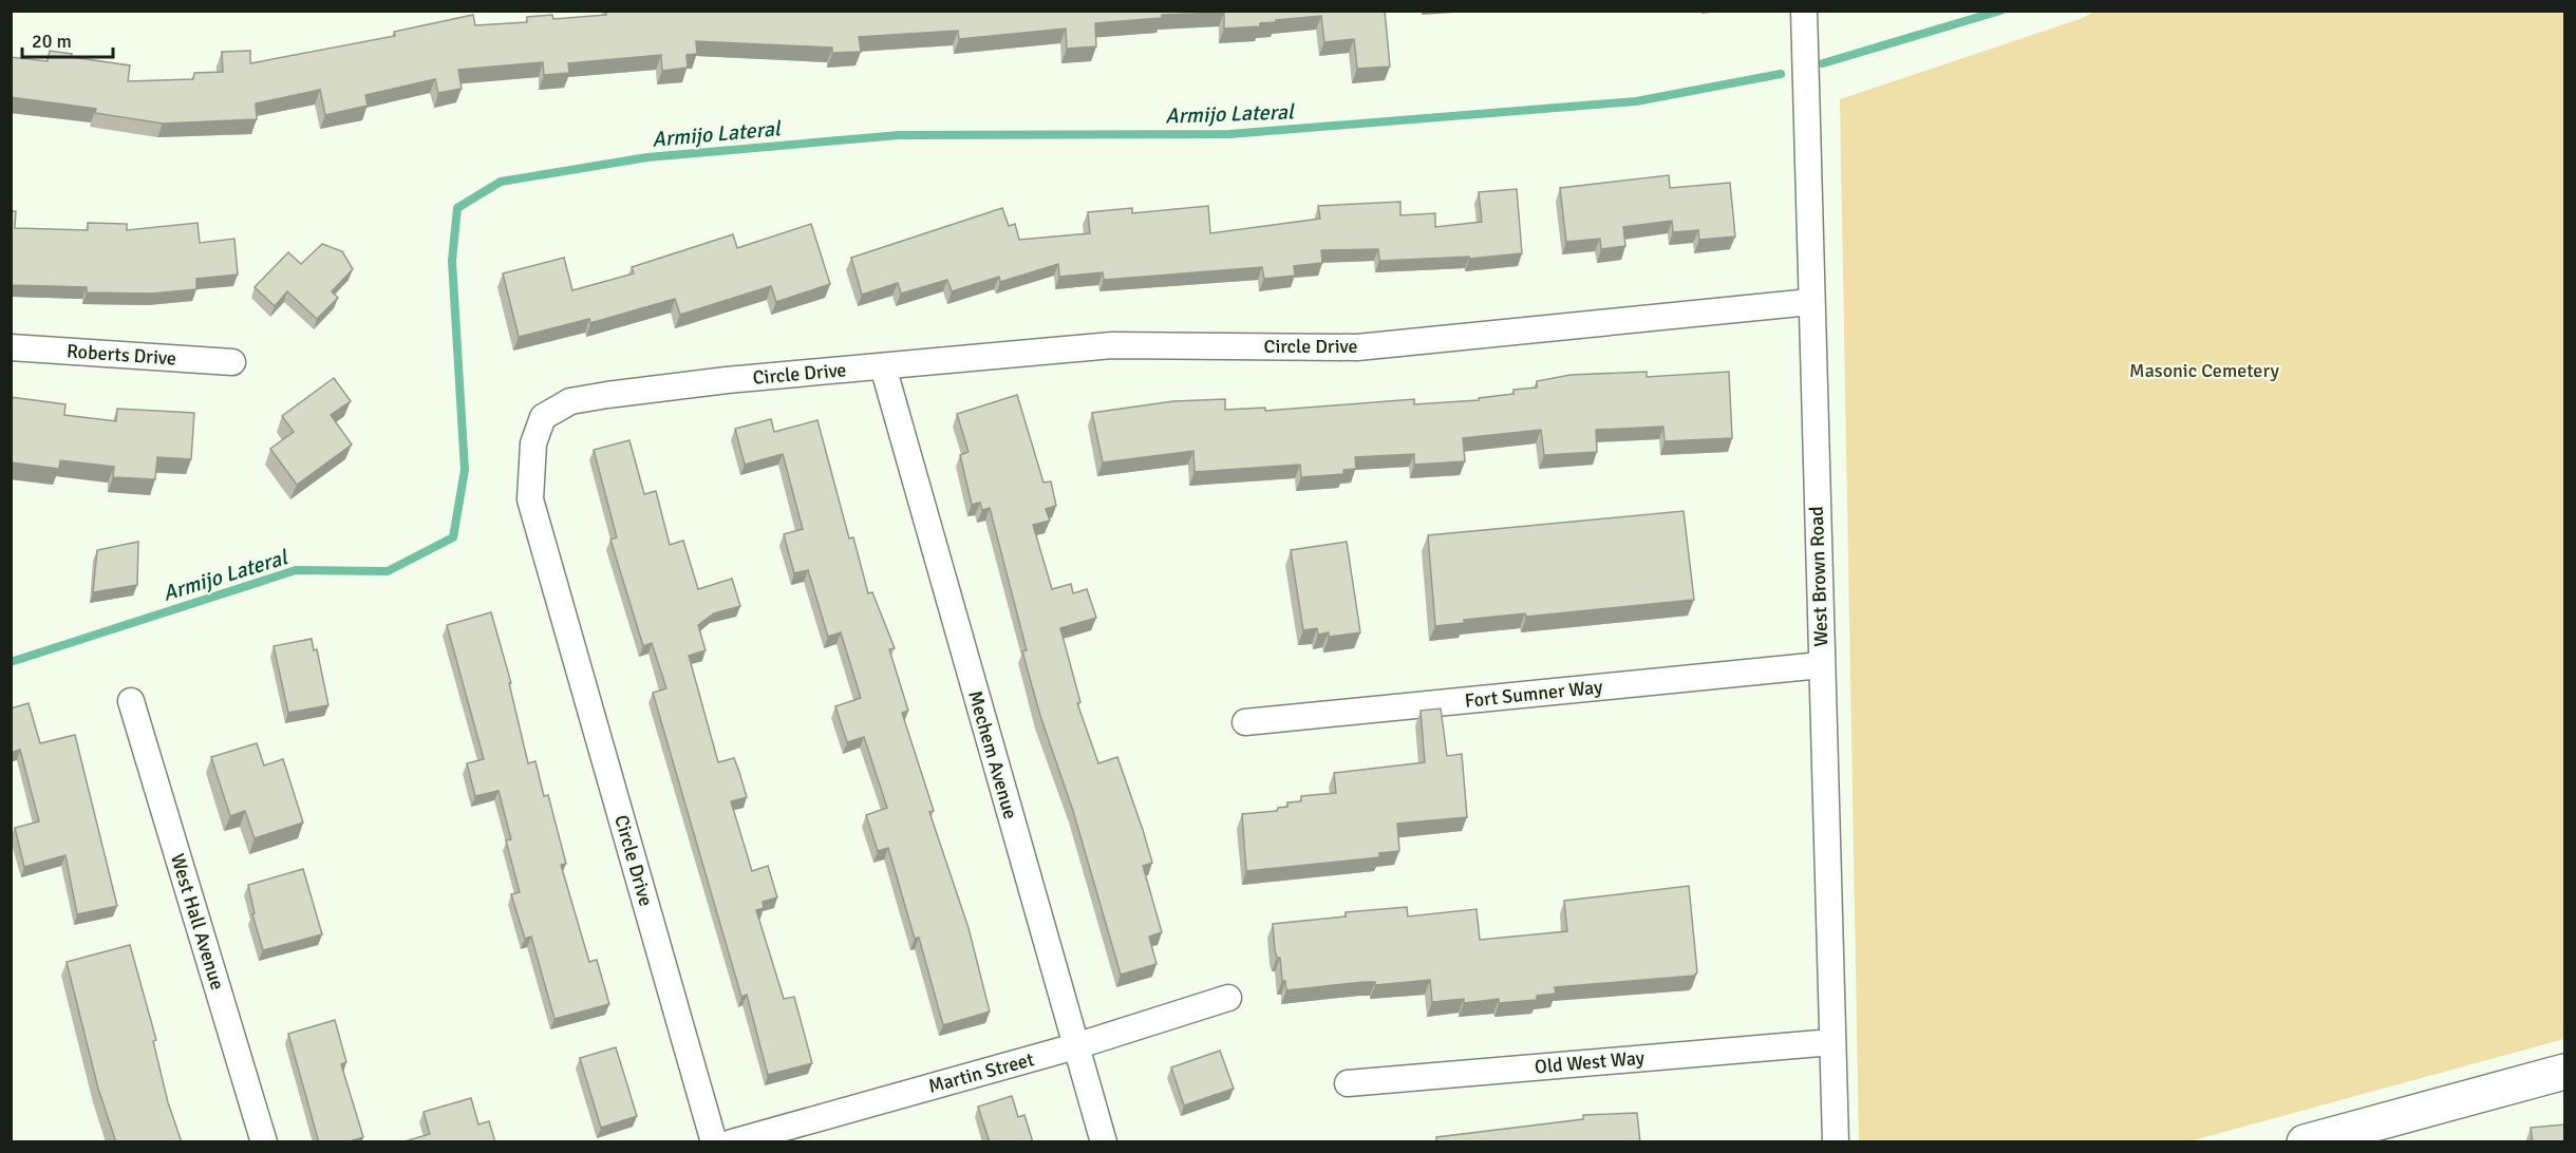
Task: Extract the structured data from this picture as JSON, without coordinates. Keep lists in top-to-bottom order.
{
  "streets": {
    "street": [
      "Circle Drive",
      "Roberts Drive",
      "West Brown Road",
      "Fort Sumner Way",
      "Mechem Avenue",
      "West Hall Avenue",
      "Old West Way",
      "Martin Street"
    ]
  },
  "crossings": [
    ["Circle Drive", "West Brown Road"],
    ["Circle Drive", "Mechem Avenue"],
    ["West Brown Road", "Fort Sumner Way"],
    ["West Brown Road", "Old West Way"],
    ["Mechem Avenue", "Martin Street"]
  ],
  "water": ["Armijo Lateral"],
  "parks": ["Masonic Cemetery"],
  "scale_bar": "20 m"
}
